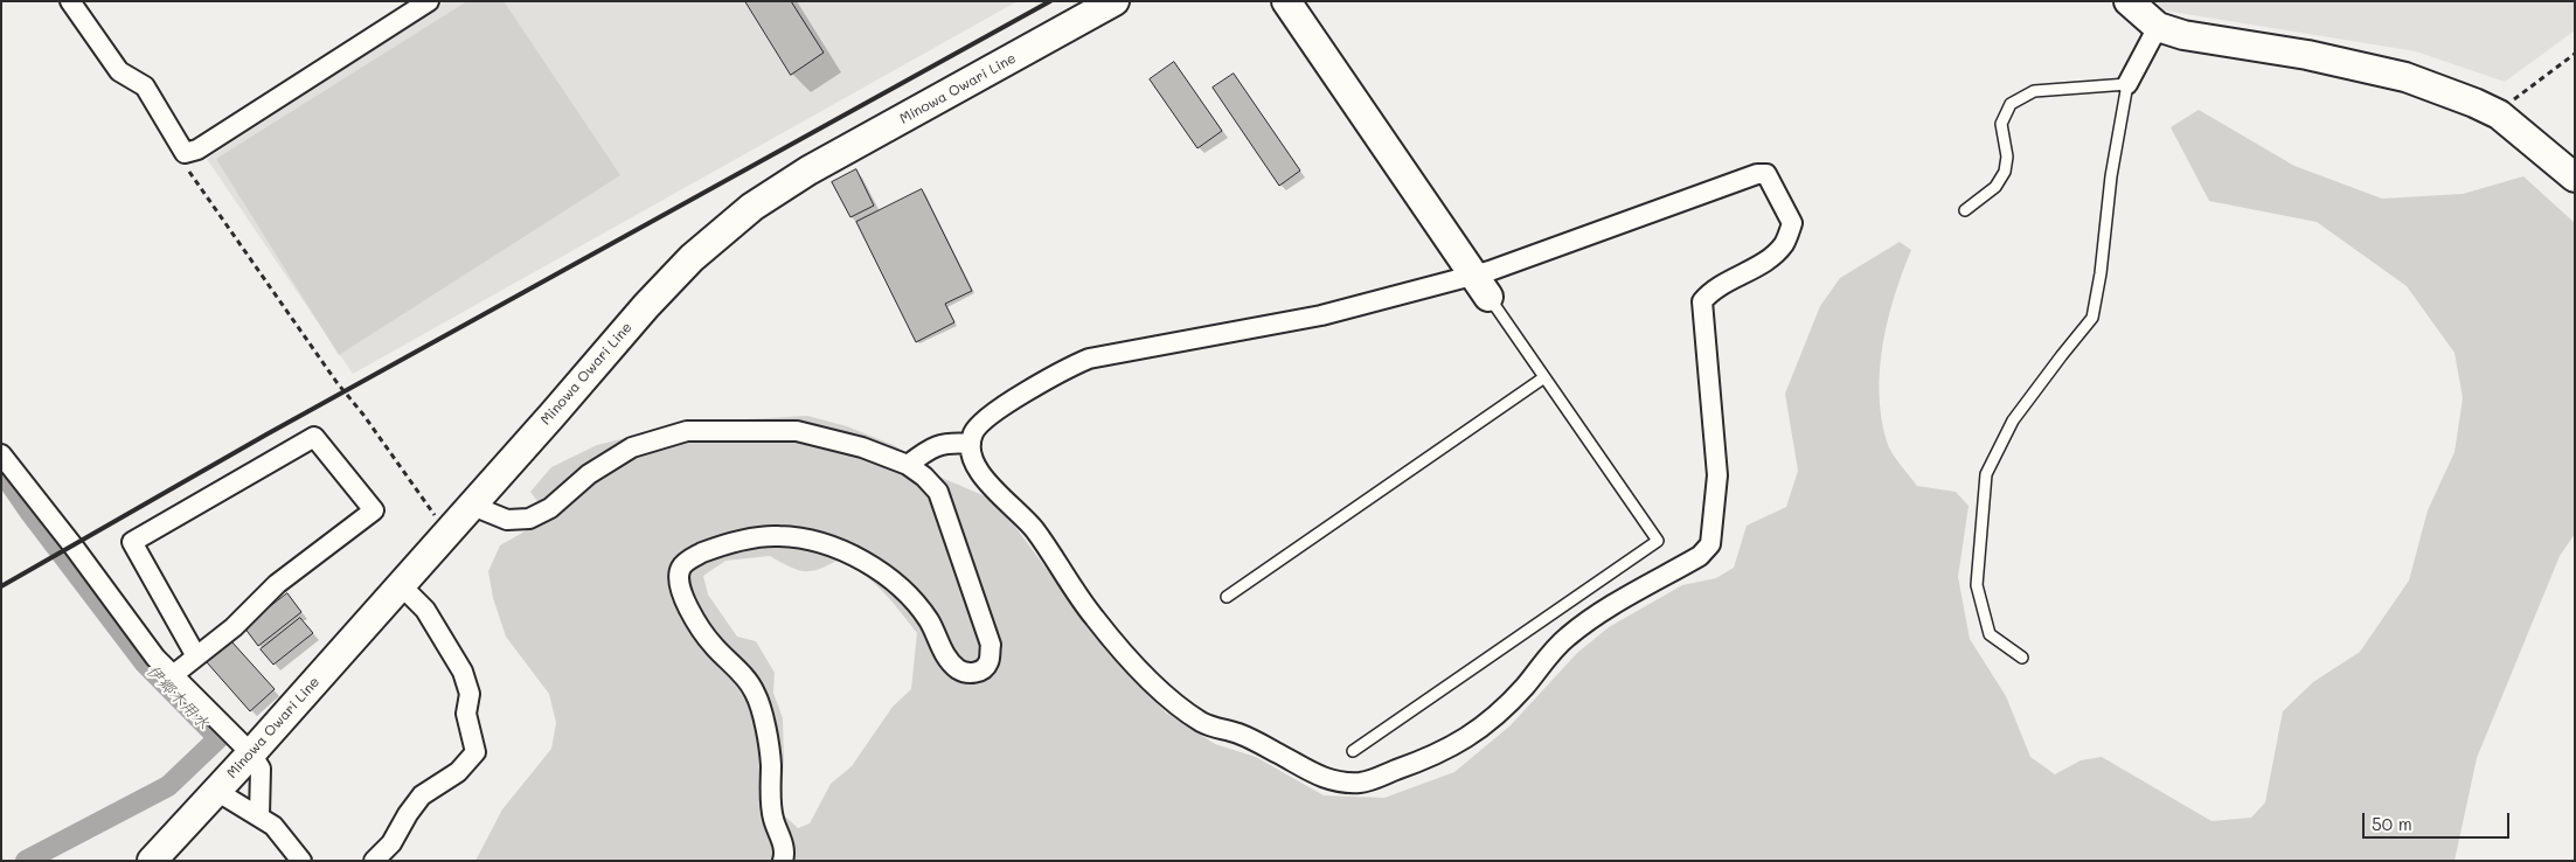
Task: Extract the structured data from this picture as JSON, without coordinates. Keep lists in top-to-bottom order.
{
  "streets": {
    "main road": ["Minowa Owari Line"]
  },
  "water": ["伊郷木用水"],
  "scale_bar": "50 m"
}
